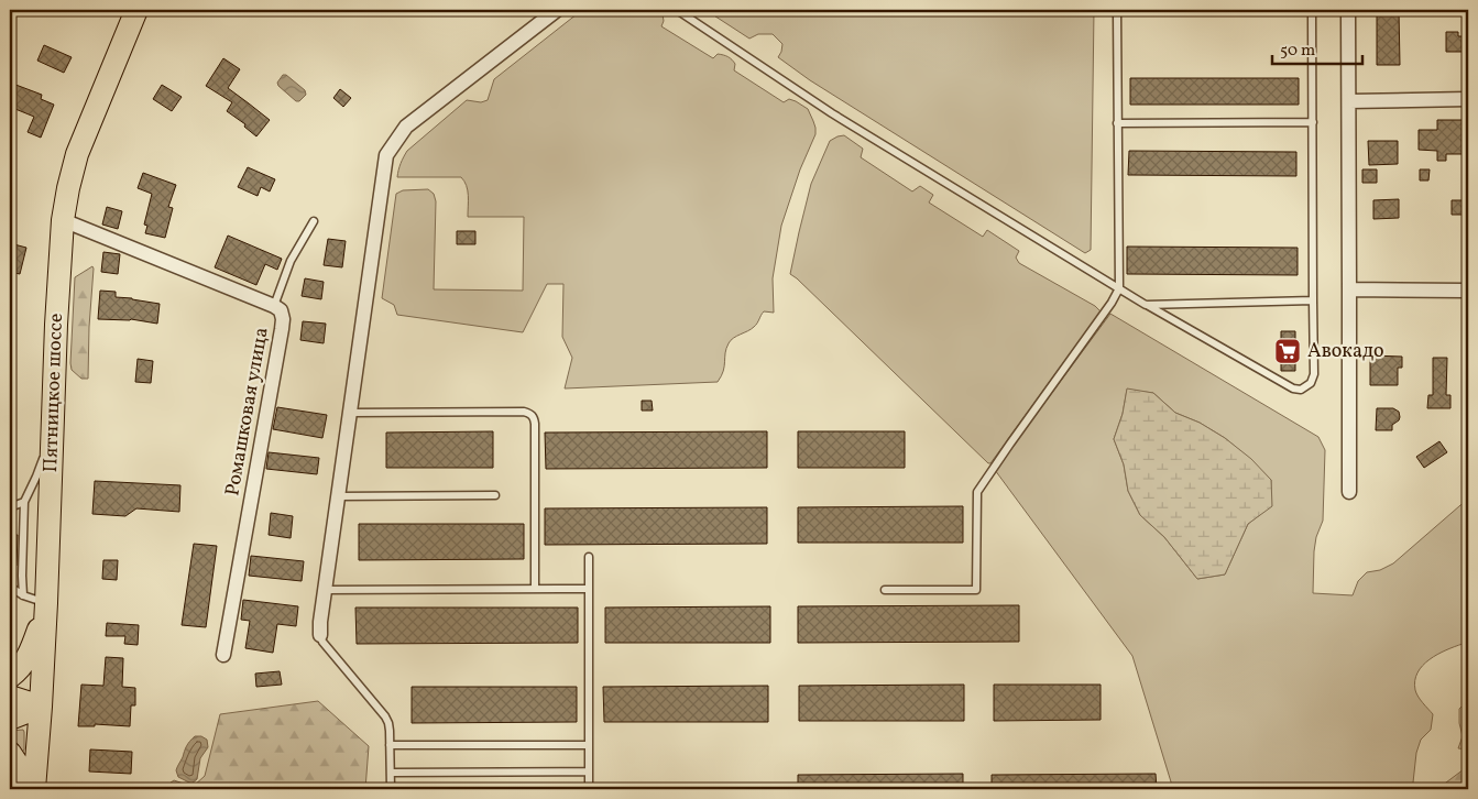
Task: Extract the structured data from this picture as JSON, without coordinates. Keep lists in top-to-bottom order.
{
  "streets": {
    "main road": ["Пятницкое шоссе"],
    "street": ["Ромашковая улица"]
  },
  "crossings": [
    ["Пятницкое шоссе", "Ромашковая улица"]
  ],
  "places": {
    "supermarket": ["Авокадо"]
  },
  "scale_bar": "50 m"
}
